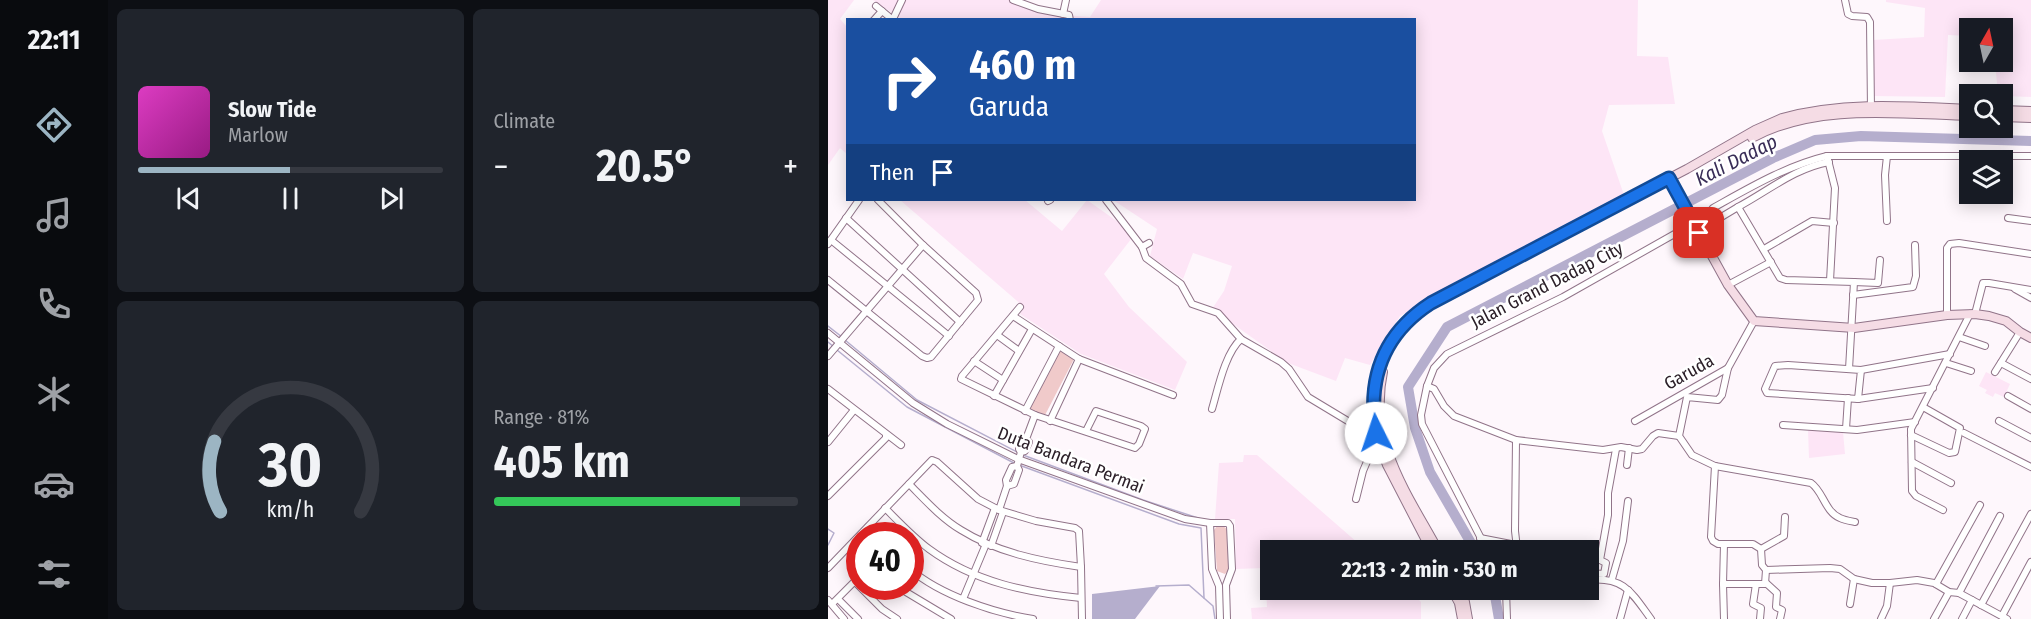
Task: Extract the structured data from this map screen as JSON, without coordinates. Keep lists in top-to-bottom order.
{
  "streets": {
    "street": ["Jalan Grand Dadap City", "Garuda", "Duta Bandara Permai"]
  },
  "water": ["Kali Dadap"],
  "north": "top",
  "page": {
    "tabs": "22:11",
    "tile": [
      "Climate",
      ["Range · 81%", "405 km"]
    ],
    "turn": ["460 m", "Garuda"],
    "song": ["Slow Tide", "Marlow"],
    "heat": ["−", "20.5°", "+"],
    "then": "Then",
    "limit": "40",
    "trip": "22:13 · 2 min · 530 m",
    "gauge": ["30", "km/h"]
  }
}
